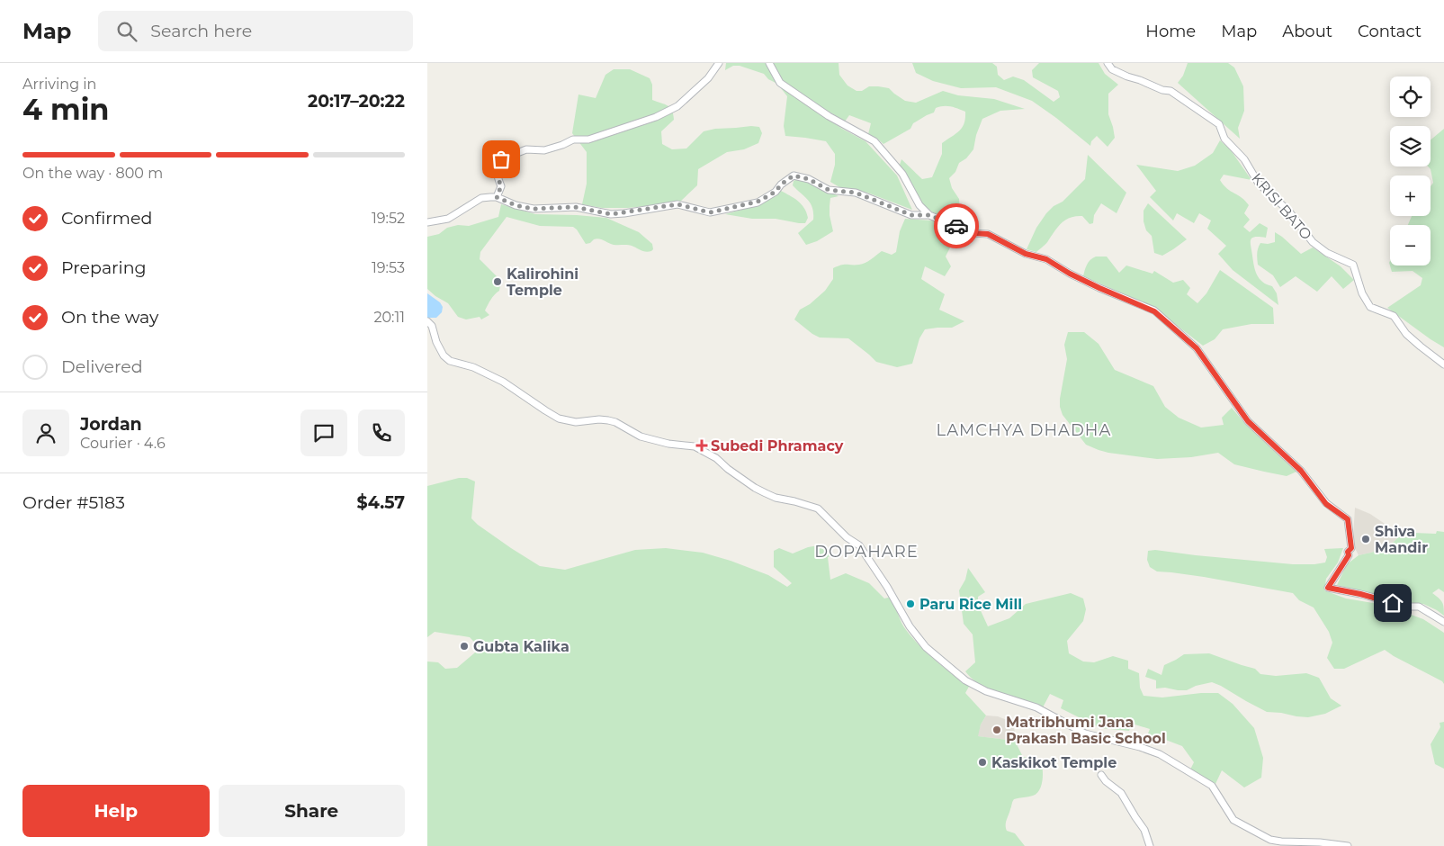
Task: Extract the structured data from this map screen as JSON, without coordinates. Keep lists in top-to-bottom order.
{
  "streets": {
    "street": ["KRISI BATO"]
  },
  "districts": ["LAMCHYA DHADHA", "DOPAHARE"],
  "places": {
    "other": [
      "Kalirohini Temple",
      "Shiva Mandir",
      "Paru Rice Mill",
      "Gubta Kalika",
      "Matribhumi Jana Prakash Basic School",
      "Kaskikot Temple"
    ],
    "health": ["Subedi Phramacy"]
  },
  "page": {
    "header": "Map",
    "search": "Search here",
    "nav": [
      "Home",
      "Map",
      "About",
      "Contact"
    ],
    "heading": ["4 min", "Arriving in", "20:17–20:22"],
    "panel": [
      "Jordan",
      "Courier · 4.6",
      "Order #5183",
      "$4.57"
    ],
    "map_buttons": ["+", "−"],
    "bar": "On the way · 800 m",
    "list": [
      ["Confirmed", "19:52"],
      ["Preparing", "19:53"],
      ["On the way", "20:11"],
      "Delivered"
    ],
    "buttons": ["Help", "Share"]
  }
}
